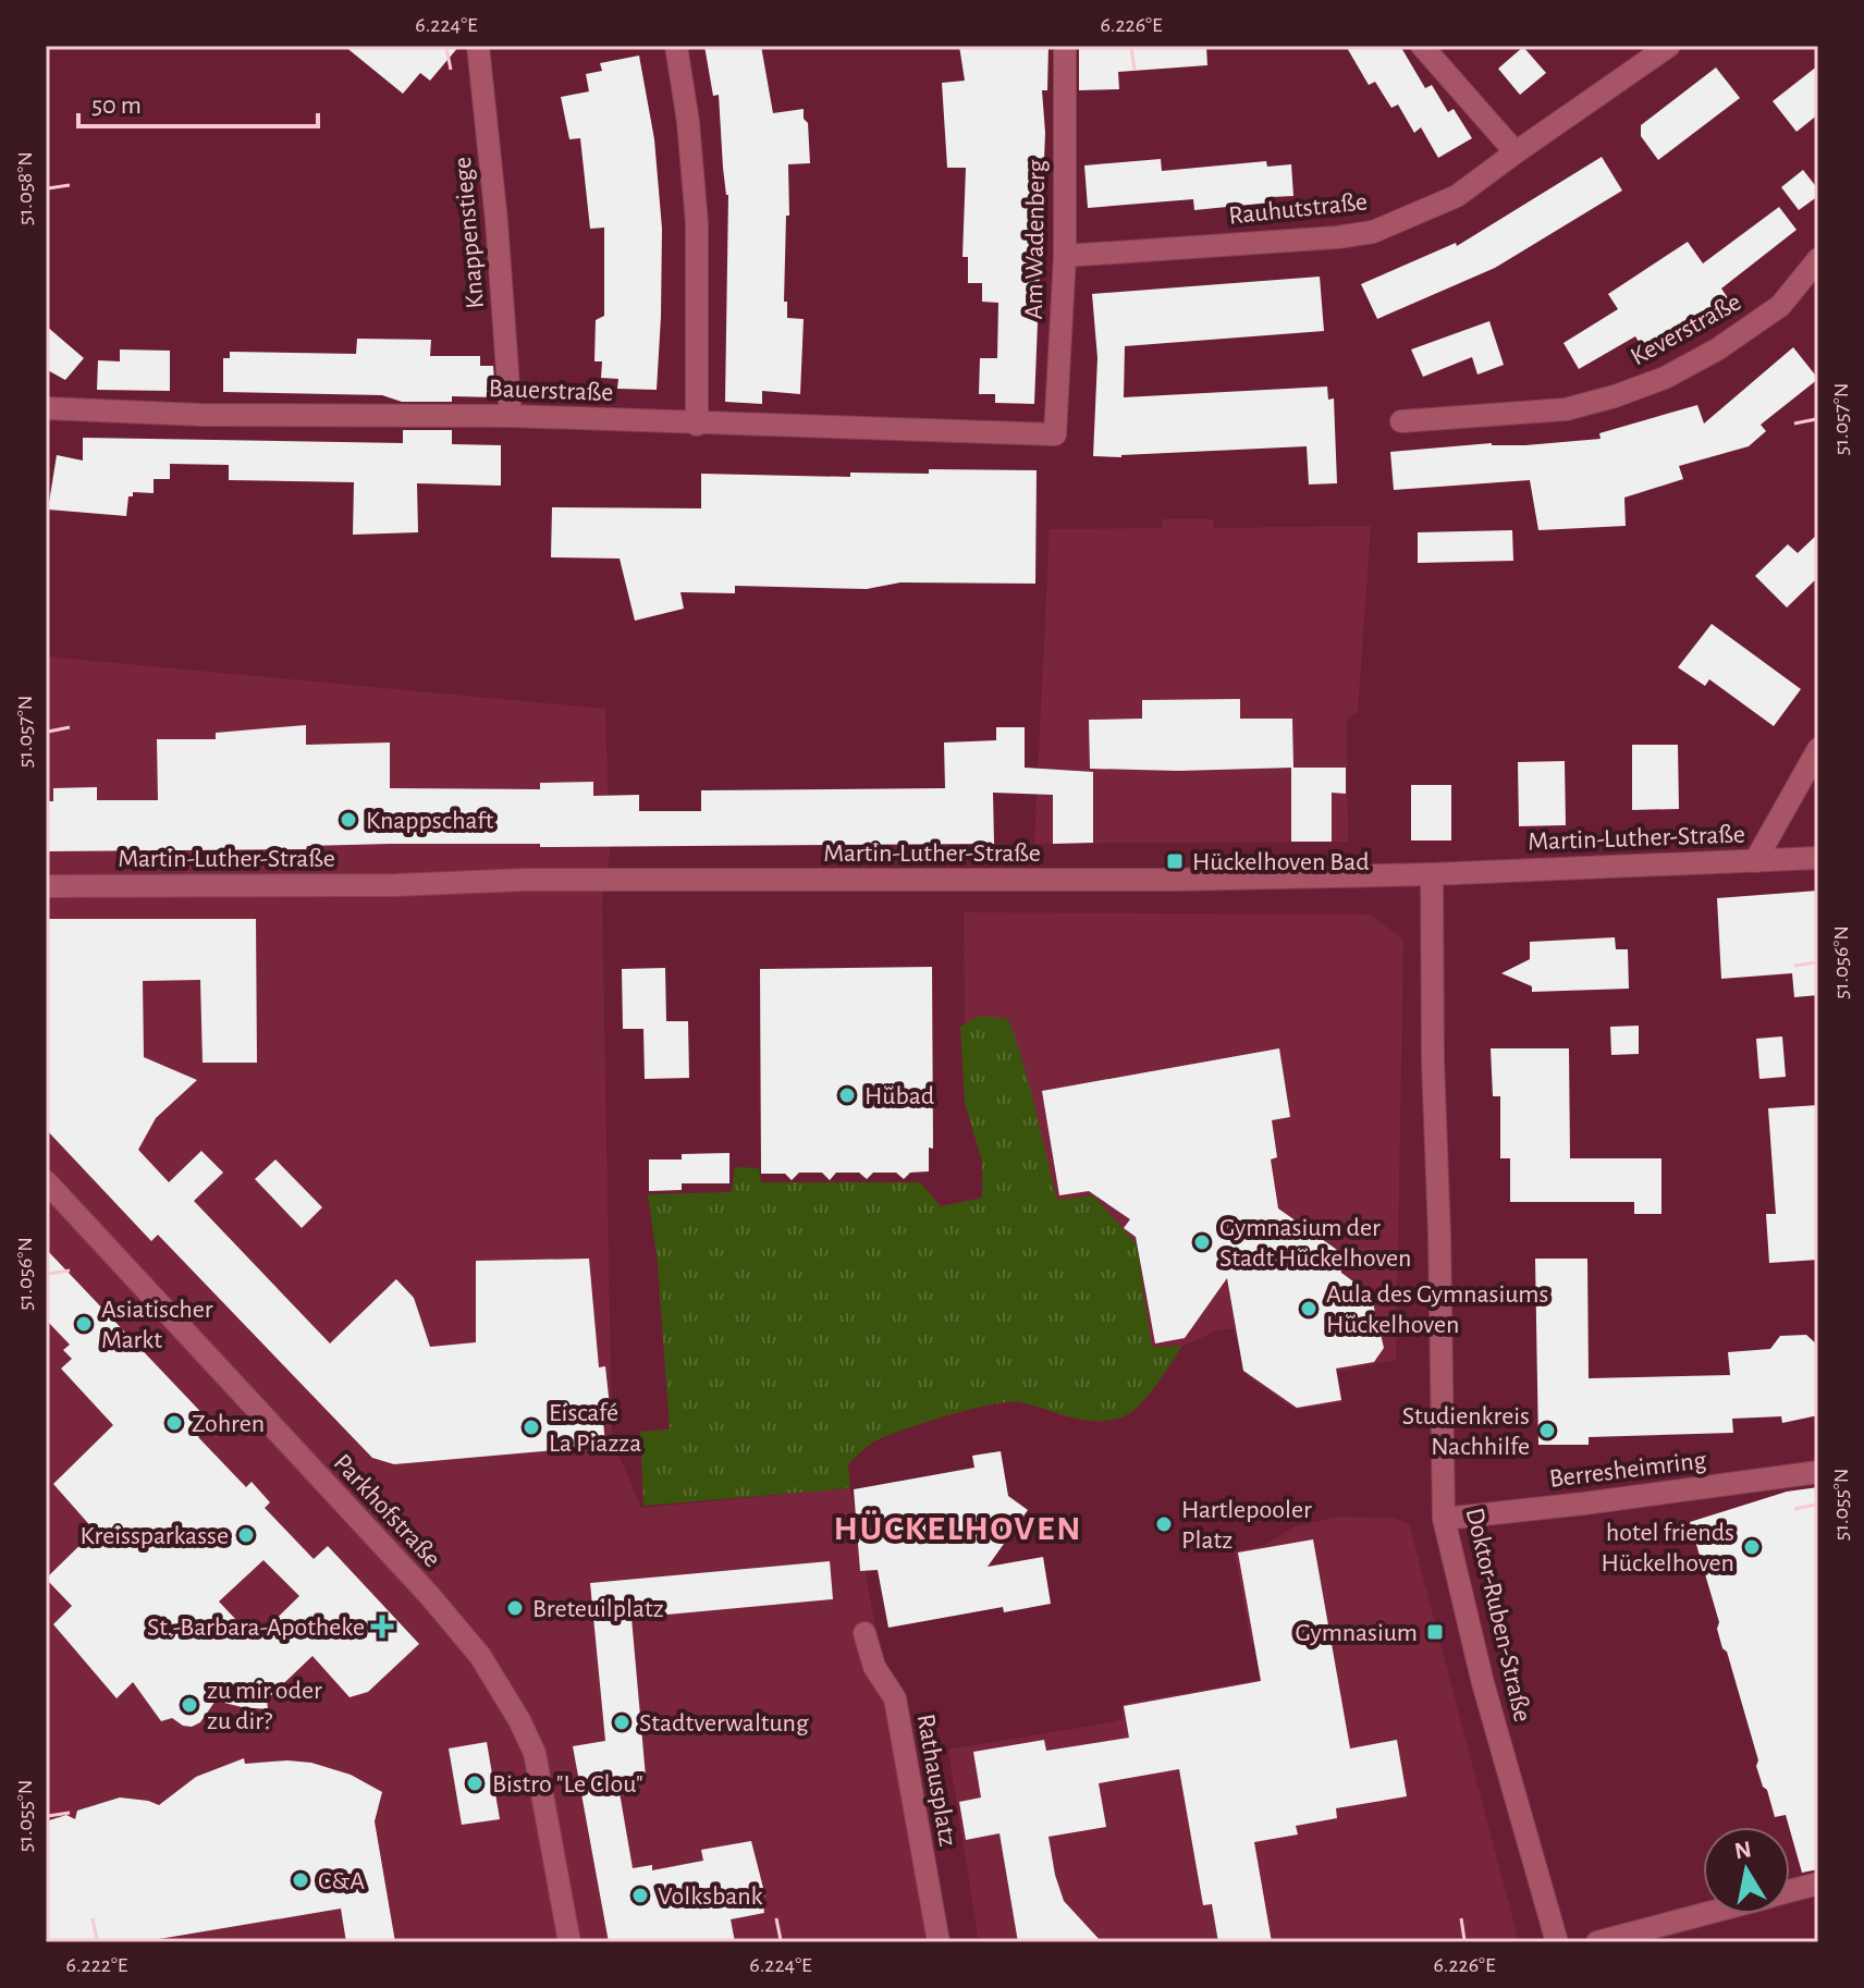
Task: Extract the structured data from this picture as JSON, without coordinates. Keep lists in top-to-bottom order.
{
  "streets": {
    "street": [
      "Rauhutstraße",
      "Knappenstiege",
      "Am Wadenberg",
      "Keverstraße",
      "Bauerstraße",
      "Martin-Luther-Straße",
      "Berresheimring",
      "Parkhofstraße",
      "Doktor-Ruben-Straße",
      "Rathausplatz"
    ]
  },
  "crossings": [
    ["Rauhutstraße", "Am Wadenberg"],
    ["Knappenstiege", "Bauerstraße"],
    ["Am Wadenberg", "Bauerstraße"],
    ["Martin-Luther-Straße", "Doktor-Ruben-Straße"],
    ["Berresheimring", "Doktor-Ruben-Straße"]
  ],
  "districts": ["HÜCKELHOVEN"],
  "places": {
    "other": [
      "Knappschaft",
      "Hübad",
      "Gymnasium der Stadt Hückelhoven",
      "Aula des Gymnasiums Hückelhoven",
      "Asiatischer Markt",
      "Zohren",
      "Eiscafé La Piazza",
      "Studienkreis Nachhilfe",
      "Hartlepooler Platz",
      "Kreissparkasse",
      "hotel friends Hückelhoven",
      "Breteuilplatz",
      "zu mir oder zu dir?",
      "Stadtverwaltung",
      "Bistro \"Le Clou\"",
      "C&A",
      "Volksbank"
    ],
    "transit": ["Hückelhoven Bad", "Gymnasium"],
    "health": ["St.-Barbara-Apotheke"]
  },
  "scale_bar": "50 m",
  "north": "top",
  "coordinates": [
    "6.224°E",
    "6.226°E",
    "51.058°N",
    "51.057°N",
    "51.056°N",
    "51.055°N",
    "6.222°E"
  ]
}
